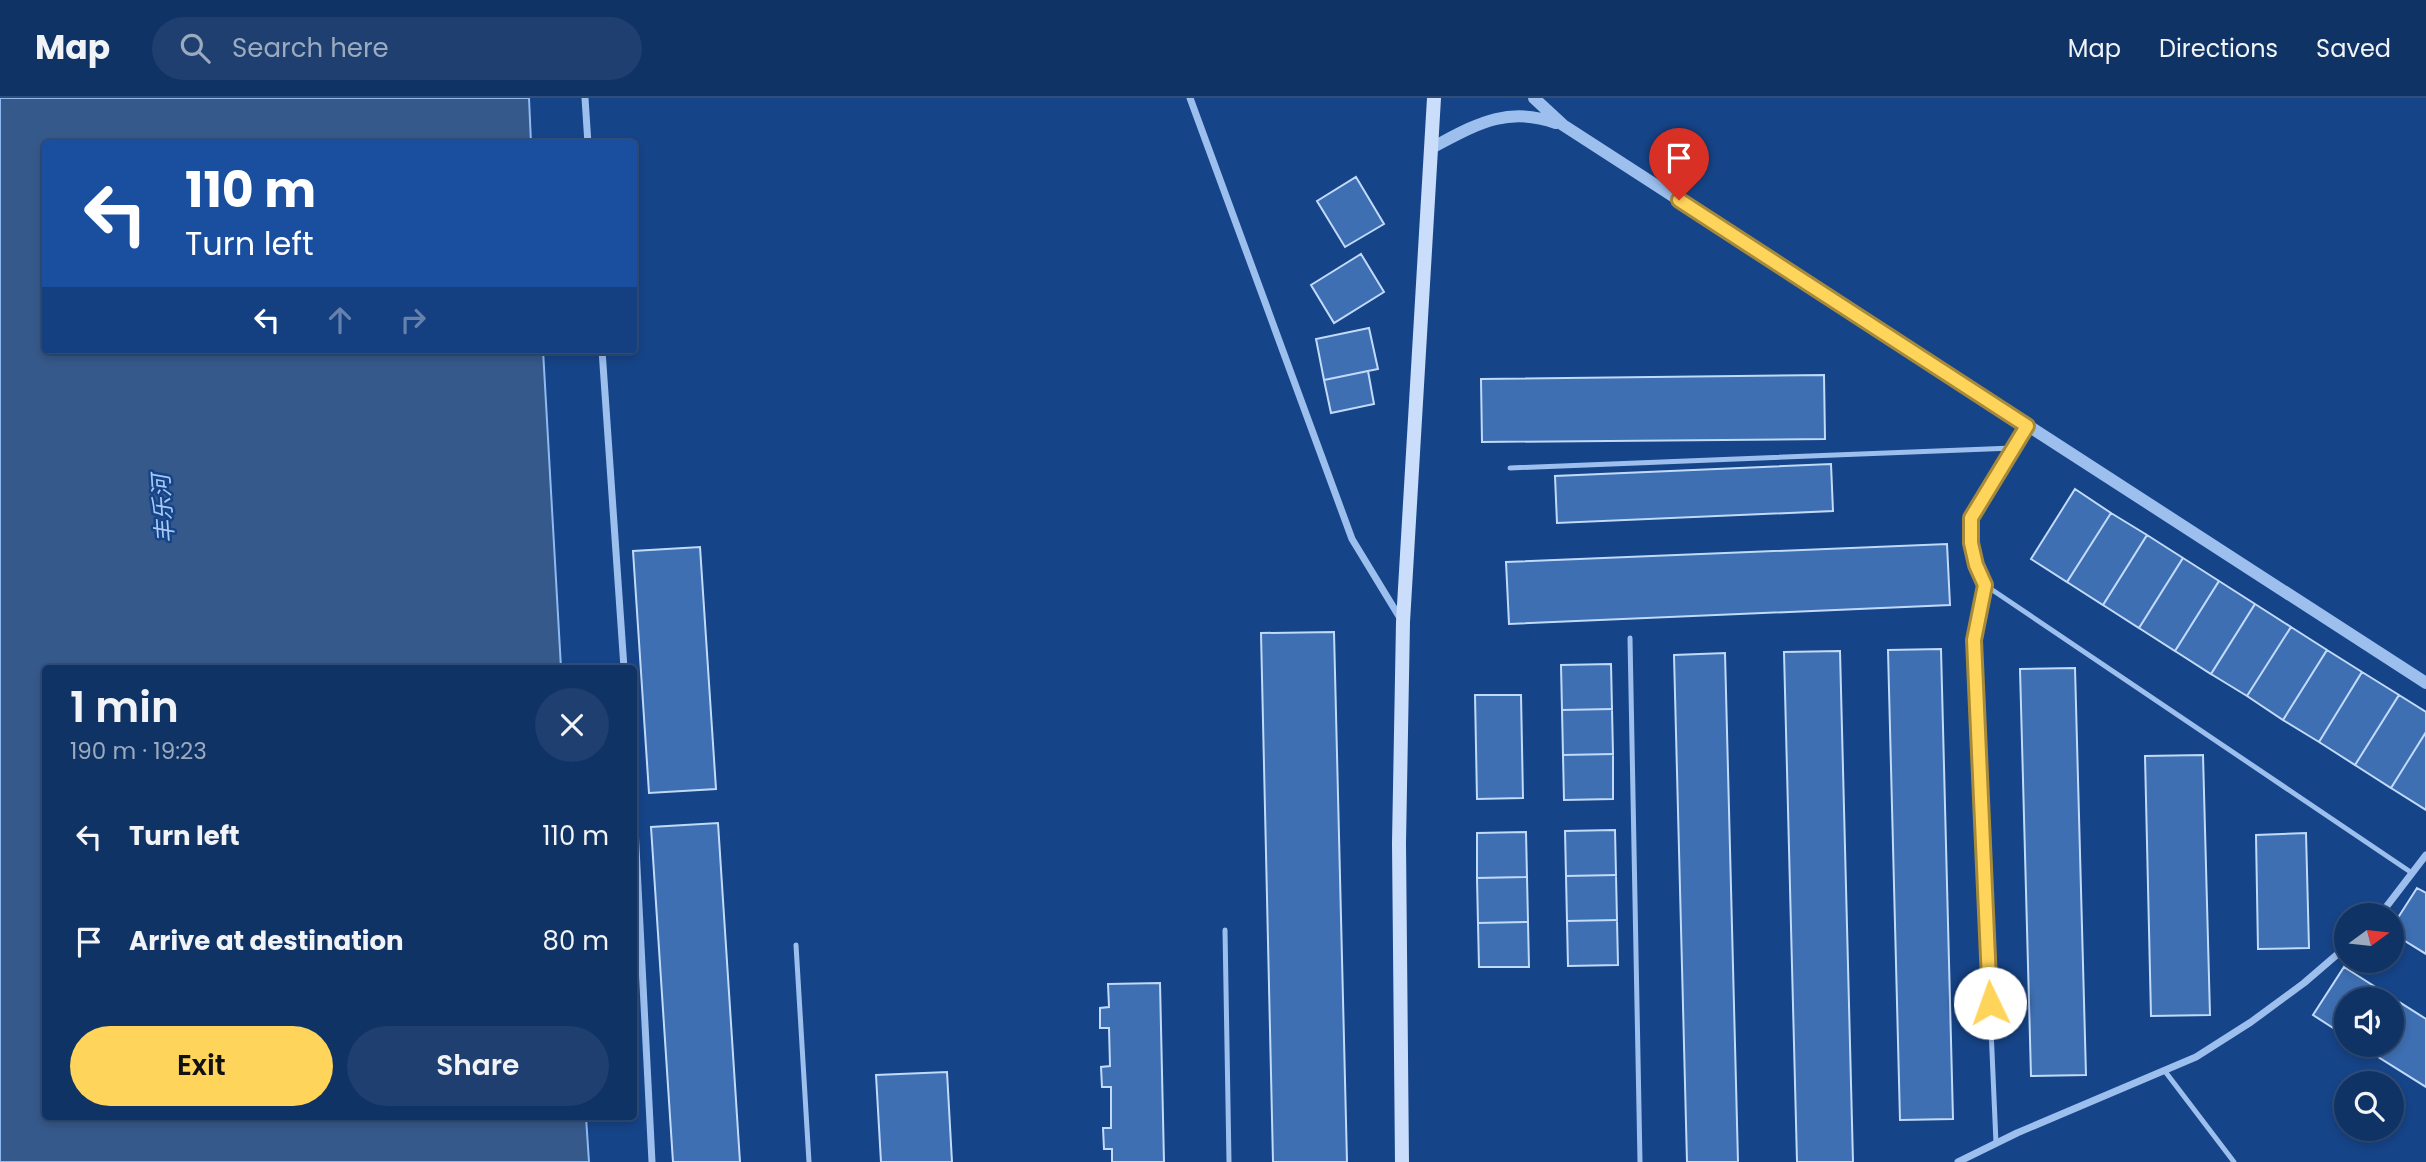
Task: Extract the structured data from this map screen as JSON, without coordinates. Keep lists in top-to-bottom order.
{
  "water": ["丰乐河"],
  "north": "right",
  "page": {
    "header": "Map",
    "search": "Search here",
    "nav": ["Map", "Directions", "Saved"],
    "turn": ["110 m", "Turn left"],
    "heading": ["1 min", "190 m · 19:23"],
    "list": [
      {
        "name": "Turn left",
        "value": "110 m"
      },
      {
        "name": "Arrive at destination",
        "value": "80 m"
      }
    ],
    "buttons": ["Exit", "Share"]
  }
}
